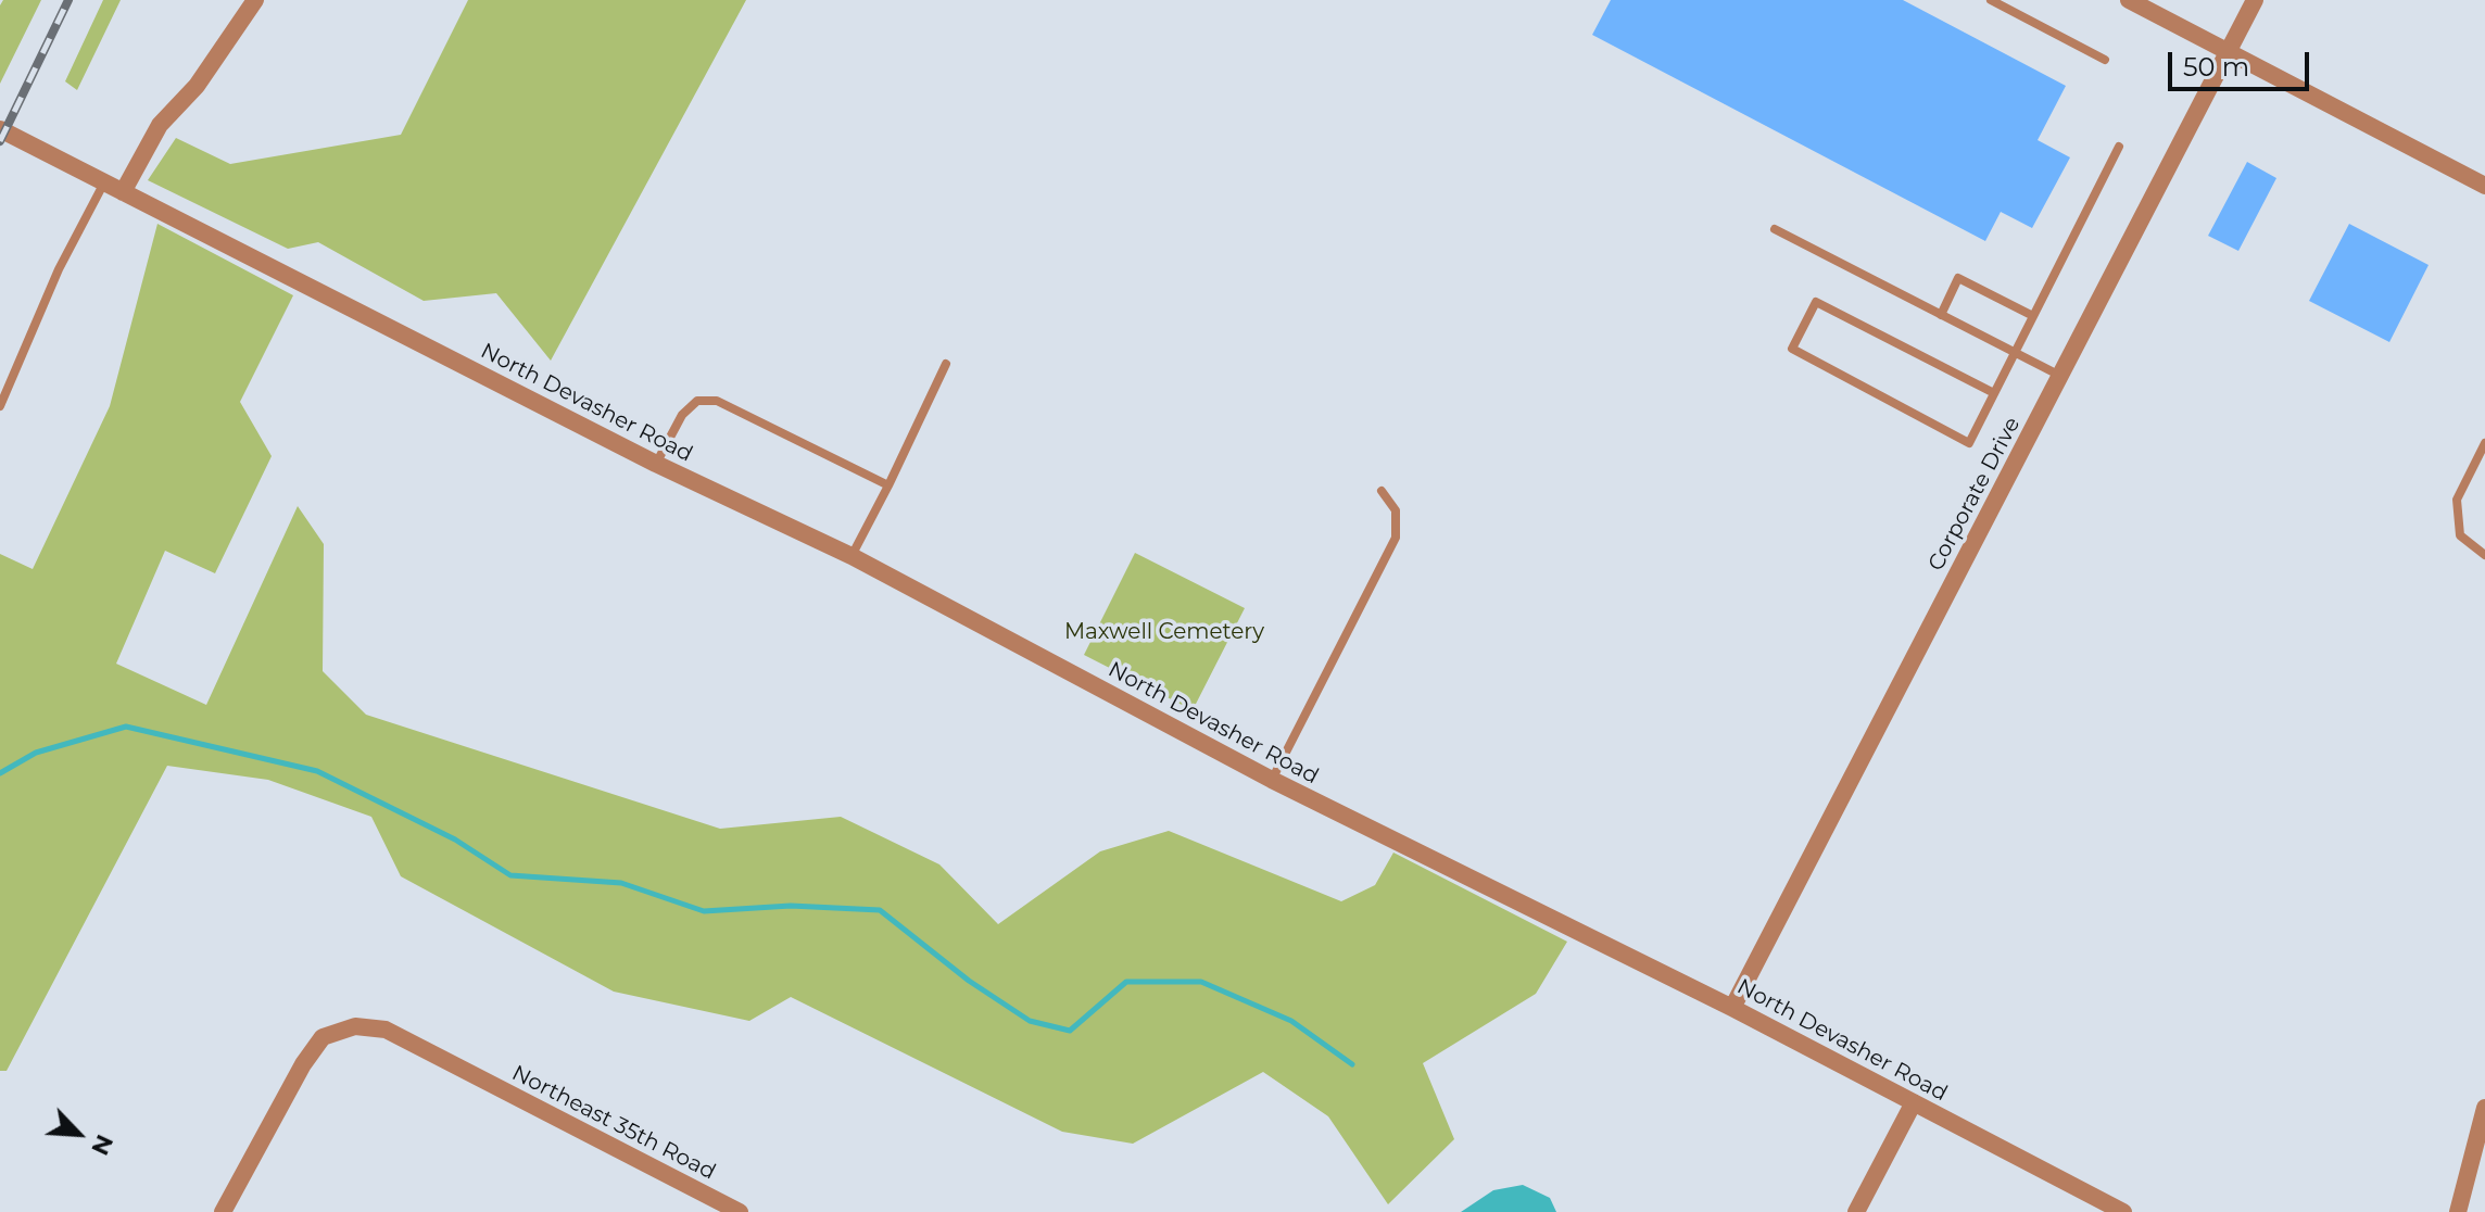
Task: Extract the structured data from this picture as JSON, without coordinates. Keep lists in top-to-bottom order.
{
  "streets": {
    "street": ["North Devasher Road", "Corporate Drive", "Northeast 35th Road"]
  },
  "crossings": [
    ["North Devasher Road", "Corporate Drive"]
  ],
  "parks": ["Maxwell Cemetery"],
  "scale_bar": "50 m",
  "north": "bottom right"
}
